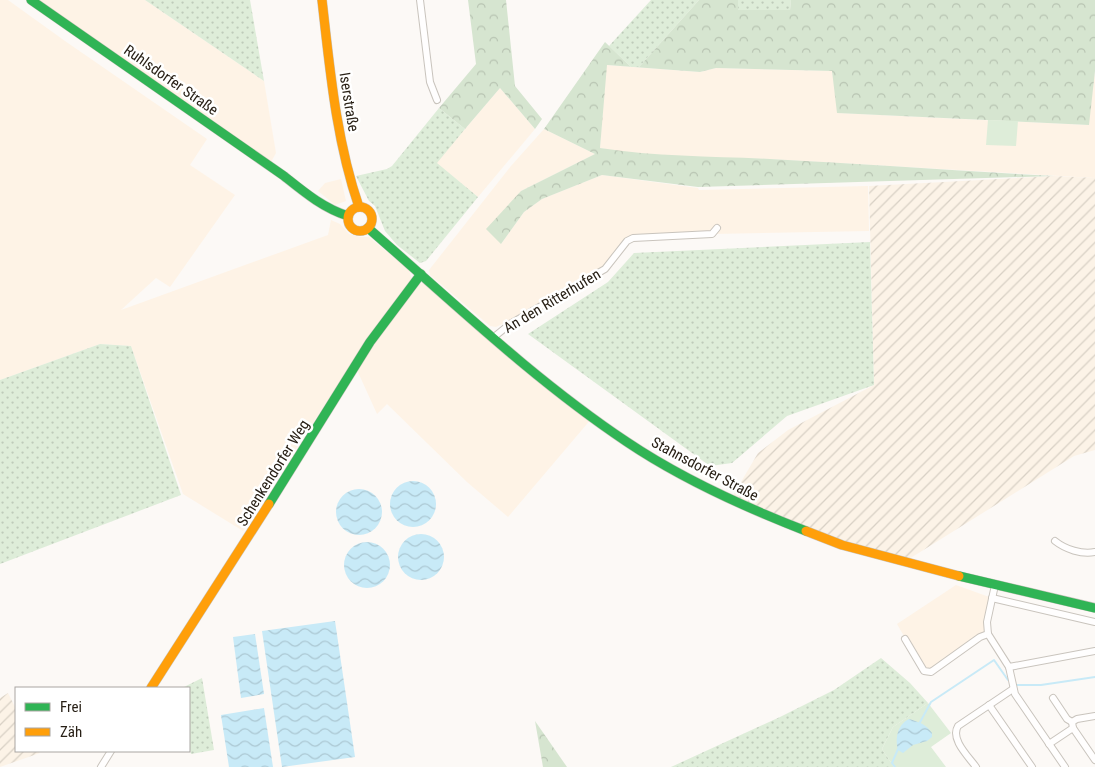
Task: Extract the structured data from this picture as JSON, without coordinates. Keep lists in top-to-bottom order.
{
  "streets": {
    "street": [
      "Ruhlsdorfer Straße",
      "Iserstraße",
      "An den Ritterhufen",
      "Stahnsdorfer Straße",
      "Schenkendorfer Weg"
    ]
  },
  "crossings": [
    ["Ruhlsdorfer Straße", "Iserstraße"],
    ["Ruhlsdorfer Straße", "Stahnsdorfer Straße"],
    ["Iserstraße", "Stahnsdorfer Straße"],
    ["An den Ritterhufen", "Stahnsdorfer Straße"],
    ["Stahnsdorfer Straße", "Schenkendorfer Weg"]
  ],
  "legend": ["Frei", "Zäh"]
}
